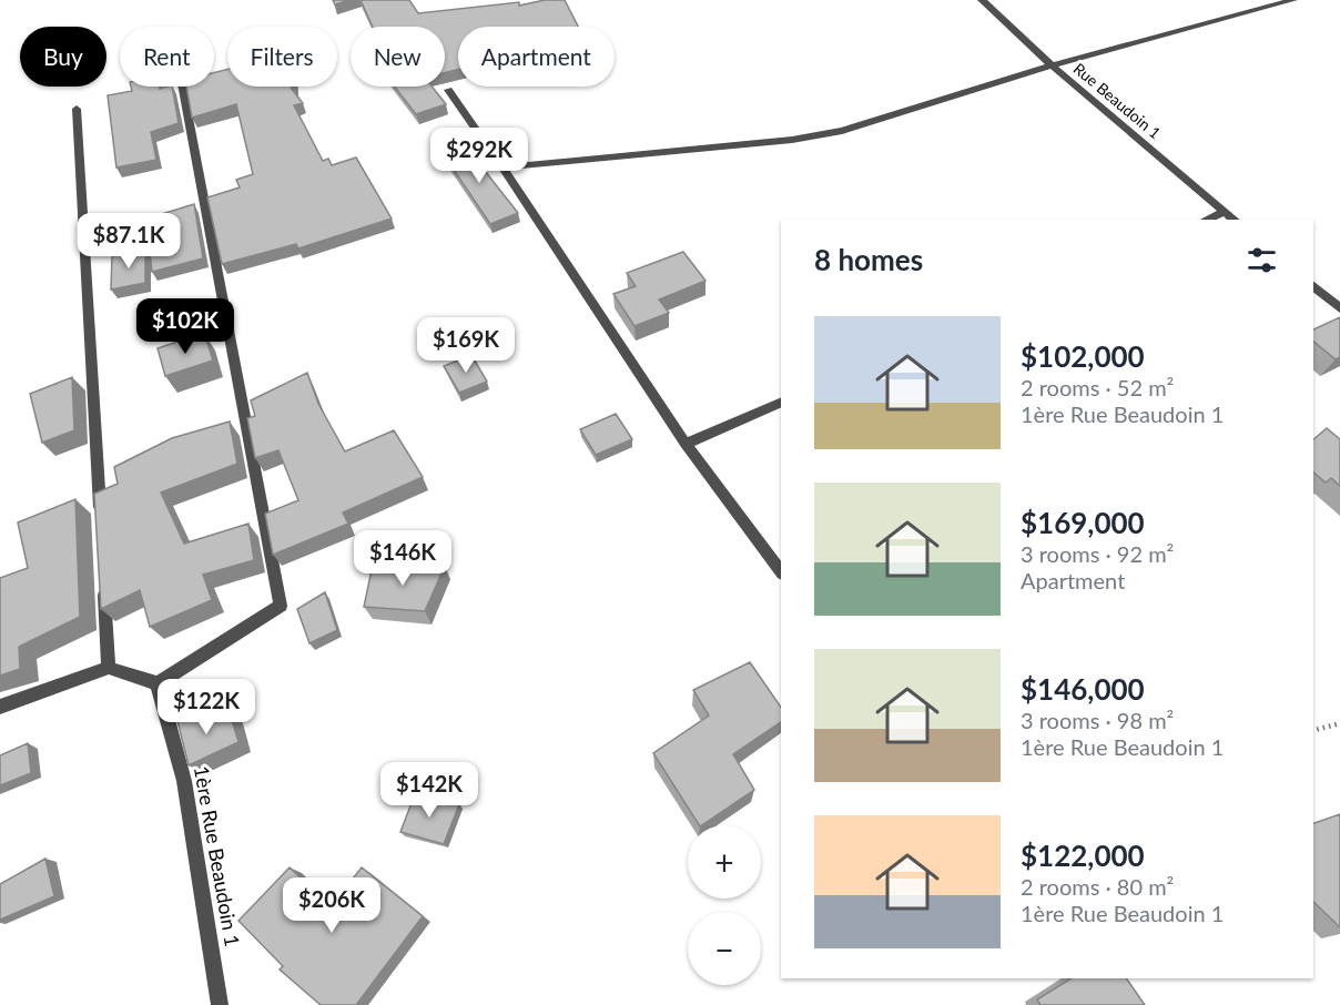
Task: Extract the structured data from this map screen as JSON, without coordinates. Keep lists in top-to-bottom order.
{
  "streets": {
    "street": ["Rue Beaudoin 1", "1ère Rue Beaudoin 1"]
  },
  "page": {
    "chip": [
      "Buy",
      "Rent",
      "Filters",
      "New",
      "Apartment"
    ],
    "price": [
      "$292K",
      "$87.1K",
      "$102K",
      "$169K",
      "$146K",
      "$122K",
      "$142K",
      "$206K"
    ],
    "heading": "8 homes",
    "list": [
      {
        "name": "$102,000",
        "note": "2 rooms · 52 m² · 1ère Rue Beaudoin 1"
      },
      {
        "name": "$169,000",
        "note": "3 rooms · 92 m² · Apartment"
      },
      {
        "name": "$146,000",
        "note": "3 rooms · 98 m² · 1ère Rue Beaudoin 1"
      },
      {
        "name": "$122,000",
        "note": "2 rooms · 80 m² · 1ère Rue Beaudoin 1"
      }
    ],
    "map_buttons": ["+", "−"]
  }
}
